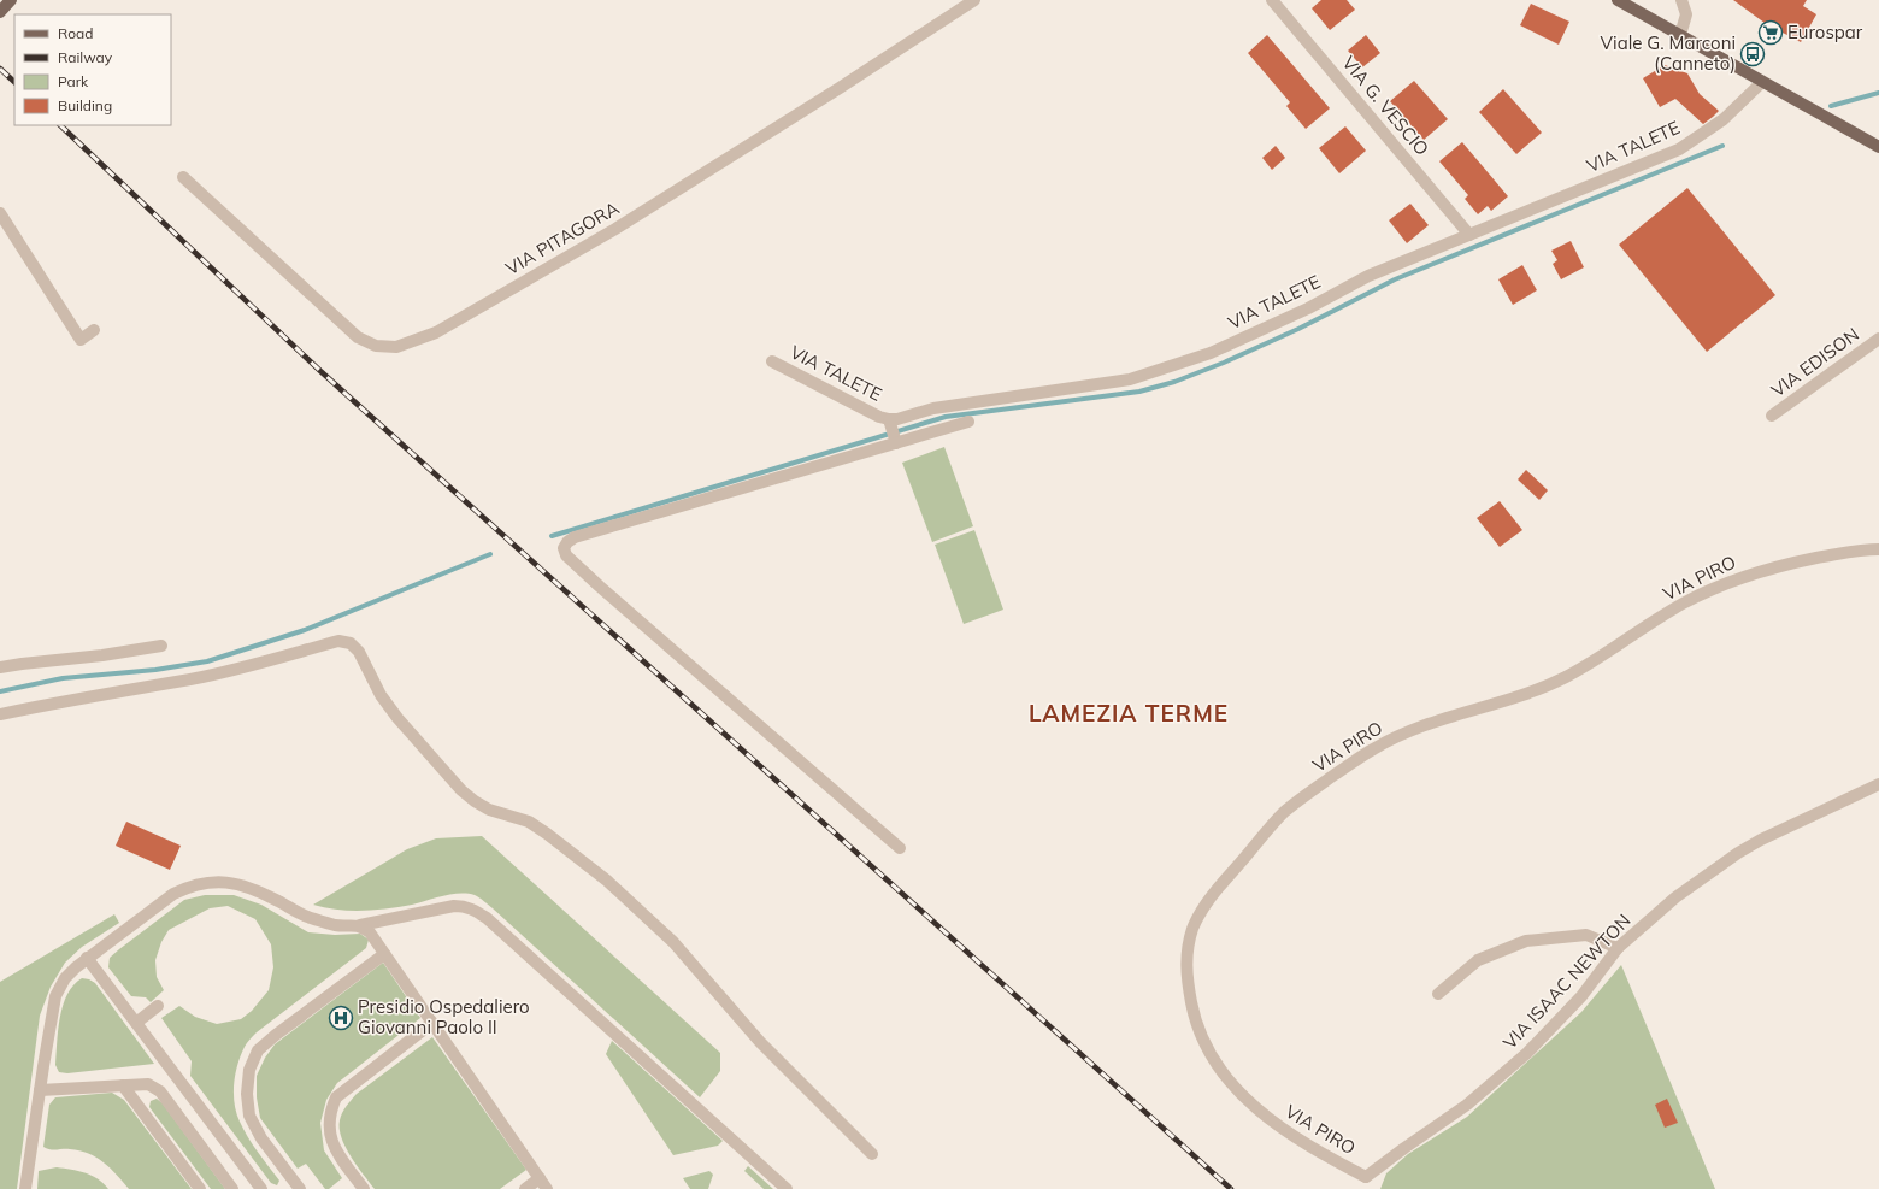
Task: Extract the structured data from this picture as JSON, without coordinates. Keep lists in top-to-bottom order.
{
  "streets": {
    "street": [
      "VIA G. VESCIO",
      "VIA TALETE",
      "VIA PITAGORA",
      "VIA EDISON",
      "VIA PIRO",
      "VIA ISAAC NEWTON"
    ]
  },
  "crossings": [
    ["VIA G. VESCIO", "VIA TALETE"],
    ["VIA PIRO", "VIA ISAAC NEWTON"]
  ],
  "districts": ["LAMEZIA TERME"],
  "places": {
    "supermarket": ["Eurospar"],
    "bus stop": ["Viale G. Marconi (Canneto)"],
    "hospital": ["Presidio Ospedaliero Giovanni Paolo II"]
  },
  "legend": [
    "Road",
    "Railway",
    "Park",
    "Building"
  ]
}
